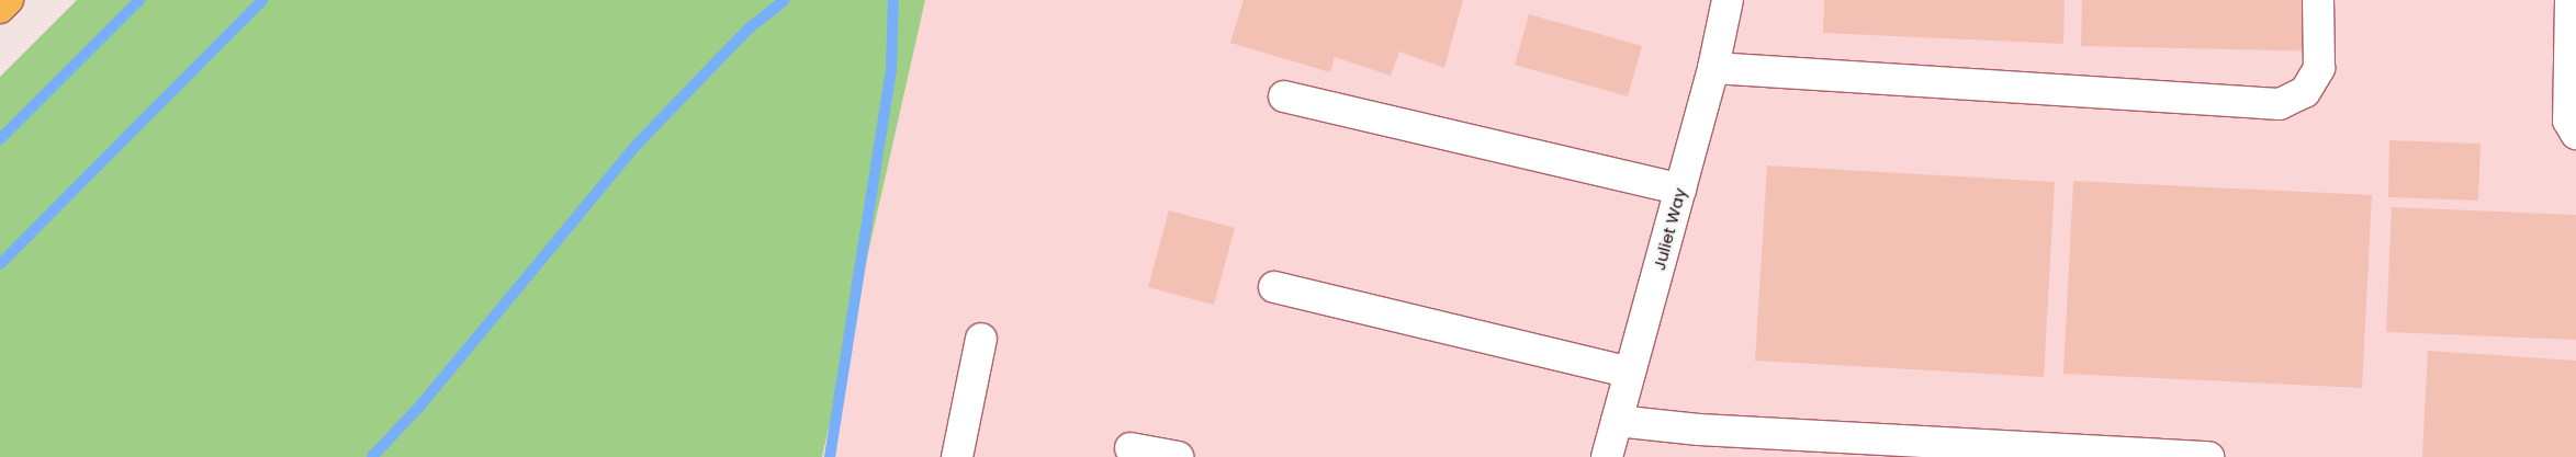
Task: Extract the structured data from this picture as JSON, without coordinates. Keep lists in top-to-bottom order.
{
  "streets": {
    "street": ["Juliet Way"]
  }
}
